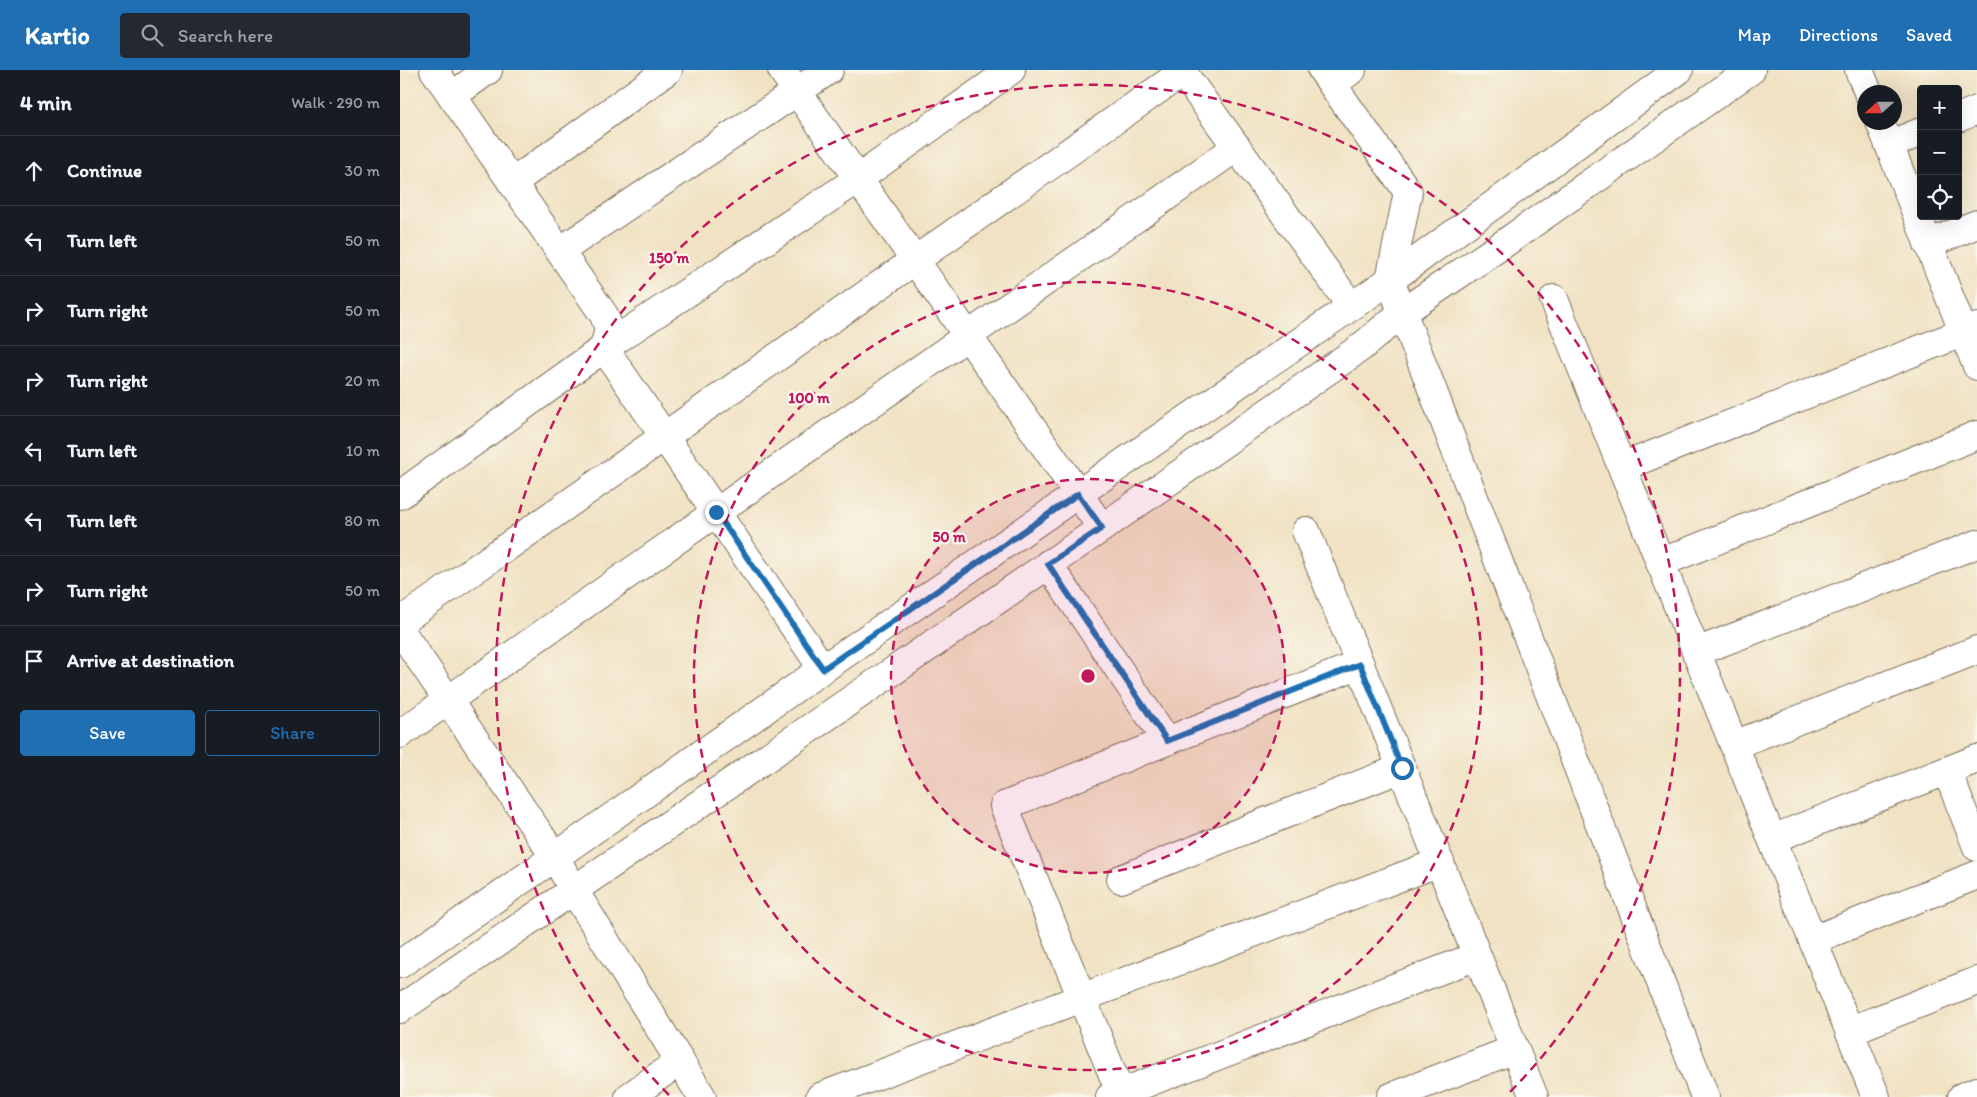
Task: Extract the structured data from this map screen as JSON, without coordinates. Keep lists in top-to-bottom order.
{
  "north": "left",
  "page": {
    "header": "Kartio",
    "search": "Search here",
    "nav": ["Map", "Directions", "Saved"],
    "heading": ["4 min", "Walk · 290 m"],
    "map_buttons": ["+", "−"],
    "list": [
      ["Continue", "30 m"],
      ["Turn left", "50 m"],
      ["Turn right", "50 m"],
      ["Turn right", "20 m"],
      ["Turn left", "10 m"],
      ["Turn left", "80 m"],
      ["Turn right", "50 m"],
      "Arrive at destination"
    ],
    "buttons": ["Save", "Share"]
  },
  "rings": ["150 m", "100 m", "50 m"]
}
